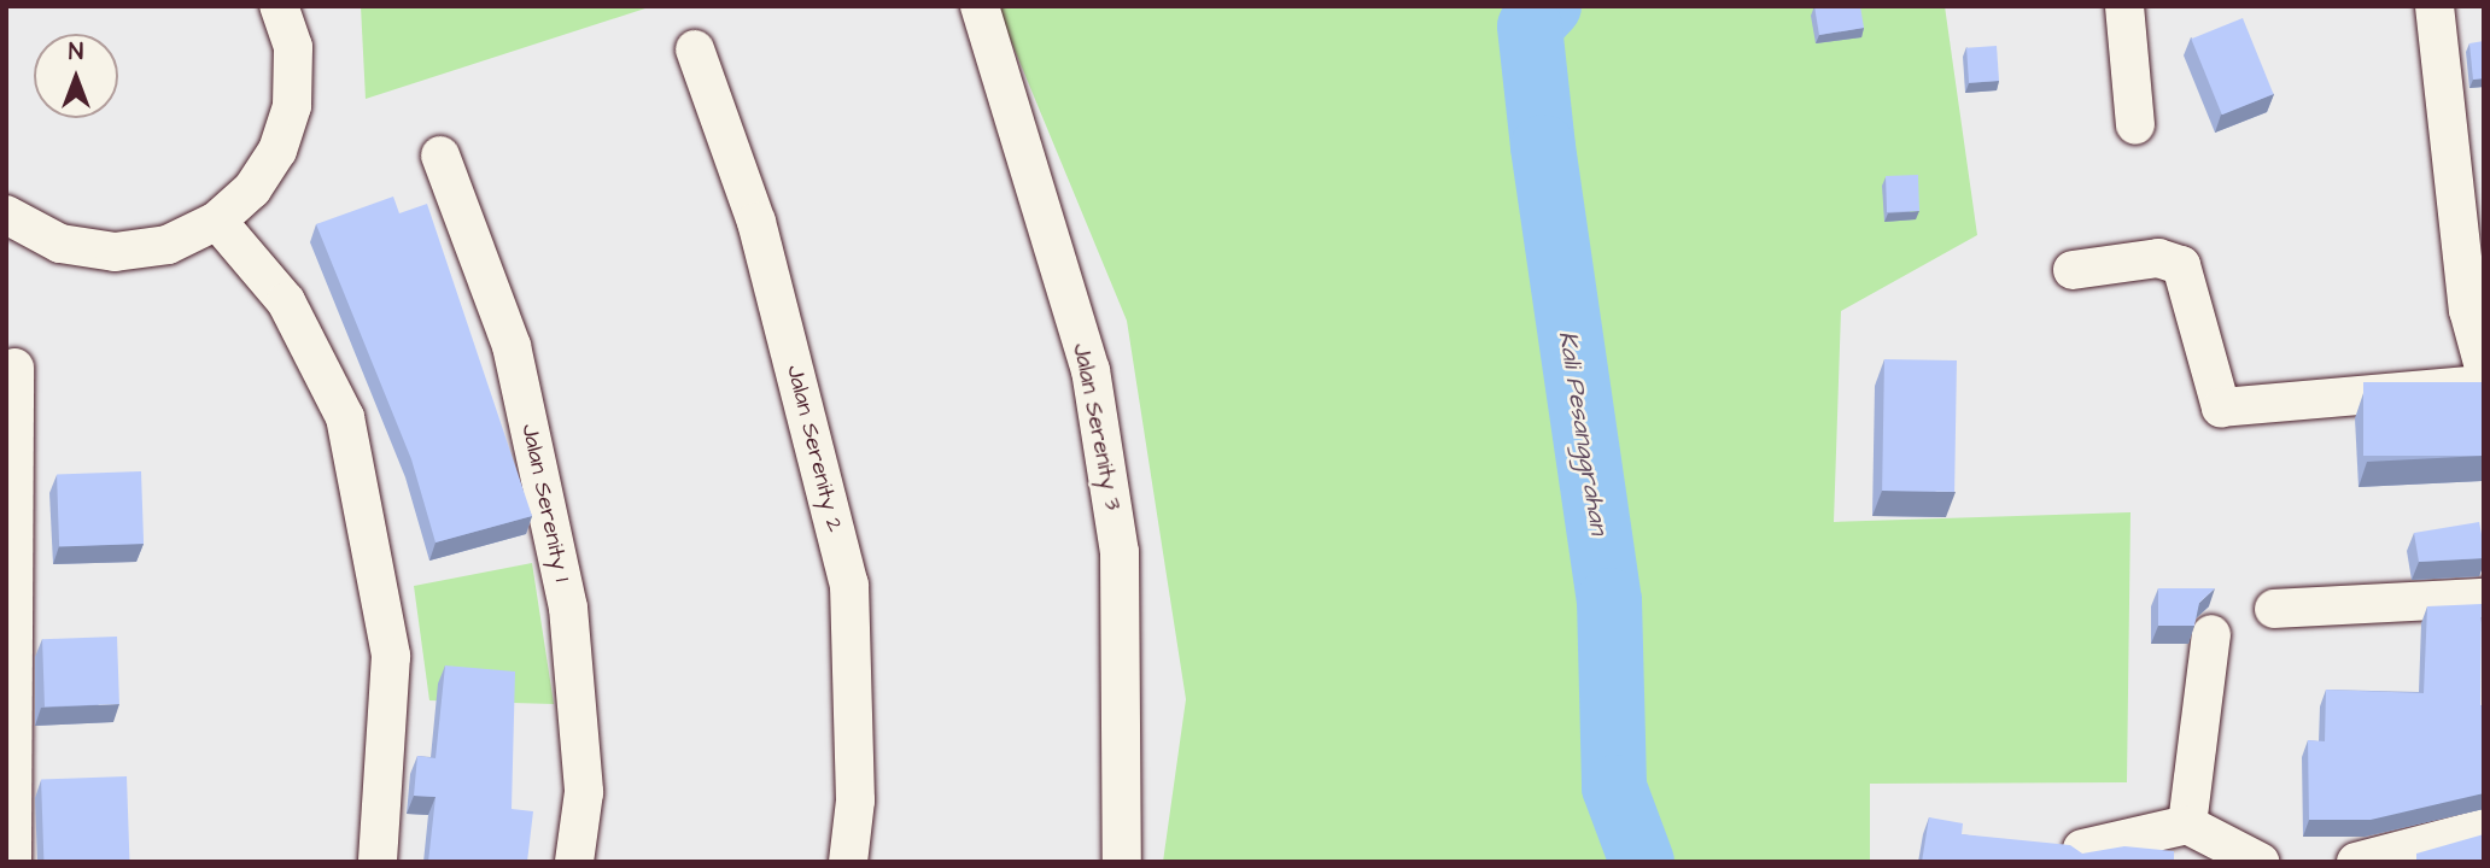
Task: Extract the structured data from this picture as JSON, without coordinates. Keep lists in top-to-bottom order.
{
  "streets": {
    "street": ["Jalan Serenity 3", "Jalan Serenity 2", "Jalan Serenity 1"]
  },
  "water": ["Kali Pesanggrahan"],
  "north": "top"
}
